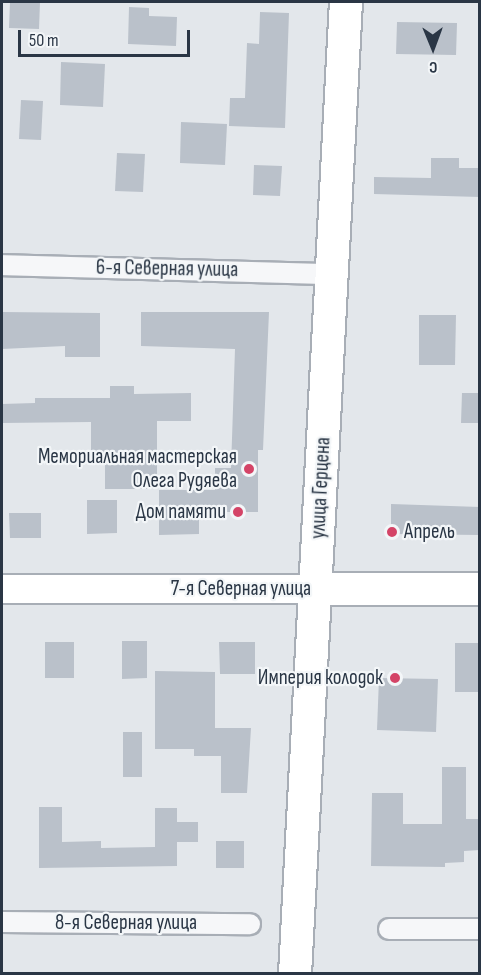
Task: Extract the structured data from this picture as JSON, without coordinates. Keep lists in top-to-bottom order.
{
  "streets": {
    "main road": ["улица Герцена", "7-я Северная улица"],
    "street": ["6-я Северная улица", "8-я Северная улица"]
  },
  "crossings": [
    ["6-я Северная улица", "улица Герцена"],
    ["улица Герцена", "7-я Северная улица"]
  ],
  "places": [
    "Мемориальная мастерская Олега Рудяева",
    "Дом памяти",
    "Апрель",
    "Империя колодок"
  ],
  "scale_bar": "50 m",
  "north": "bottom"
}
